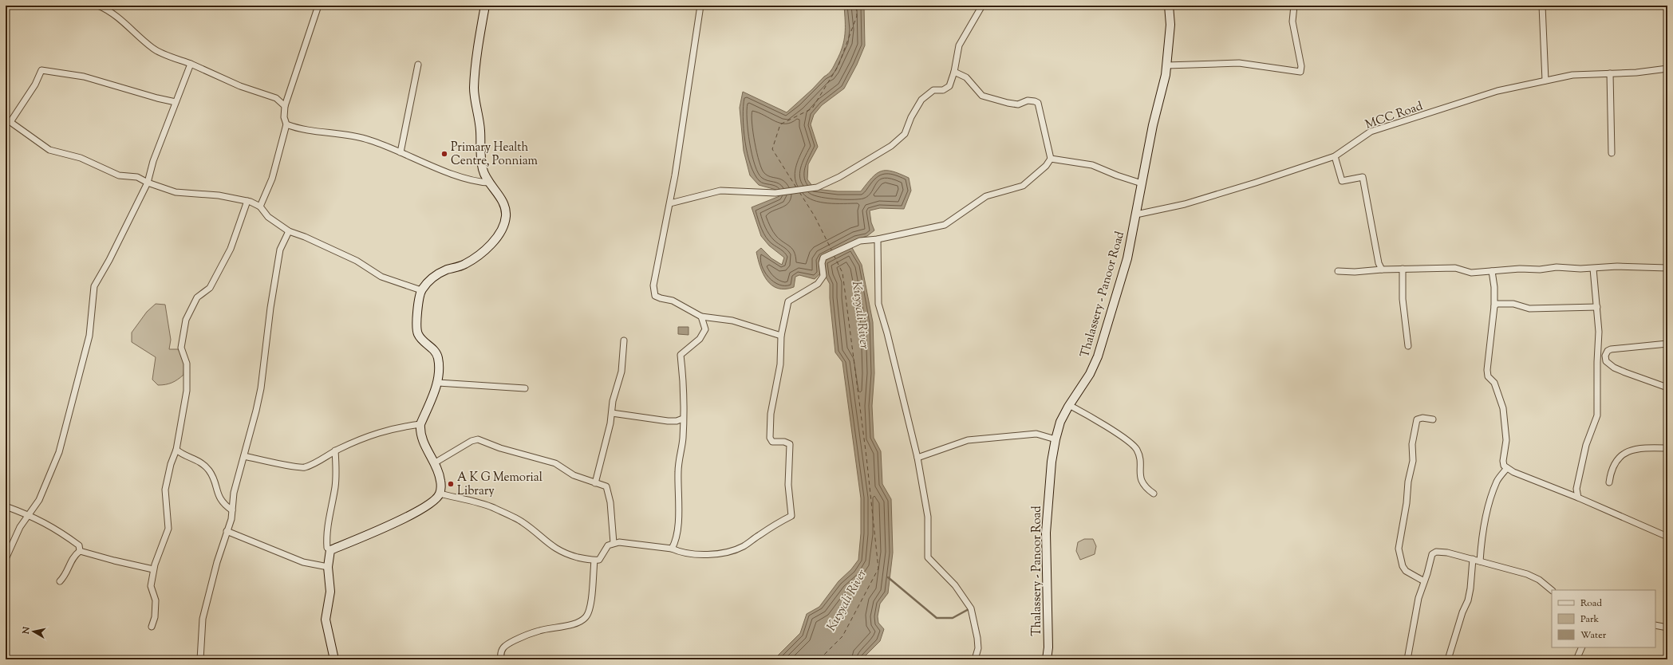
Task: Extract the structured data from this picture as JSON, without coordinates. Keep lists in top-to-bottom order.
{
  "streets": {
    "main road": ["Thalassery - Panoor Road"],
    "street": ["MCC Road"]
  },
  "crossings": [
    ["MCC Road", "Thalassery - Panoor Road"]
  ],
  "water": ["Kuyyali River"],
  "places": ["Primary Health Centre, Ponniam", "A K G Memorial Library"],
  "legend": ["Road", "Park", "Water"],
  "north": "left"
}
